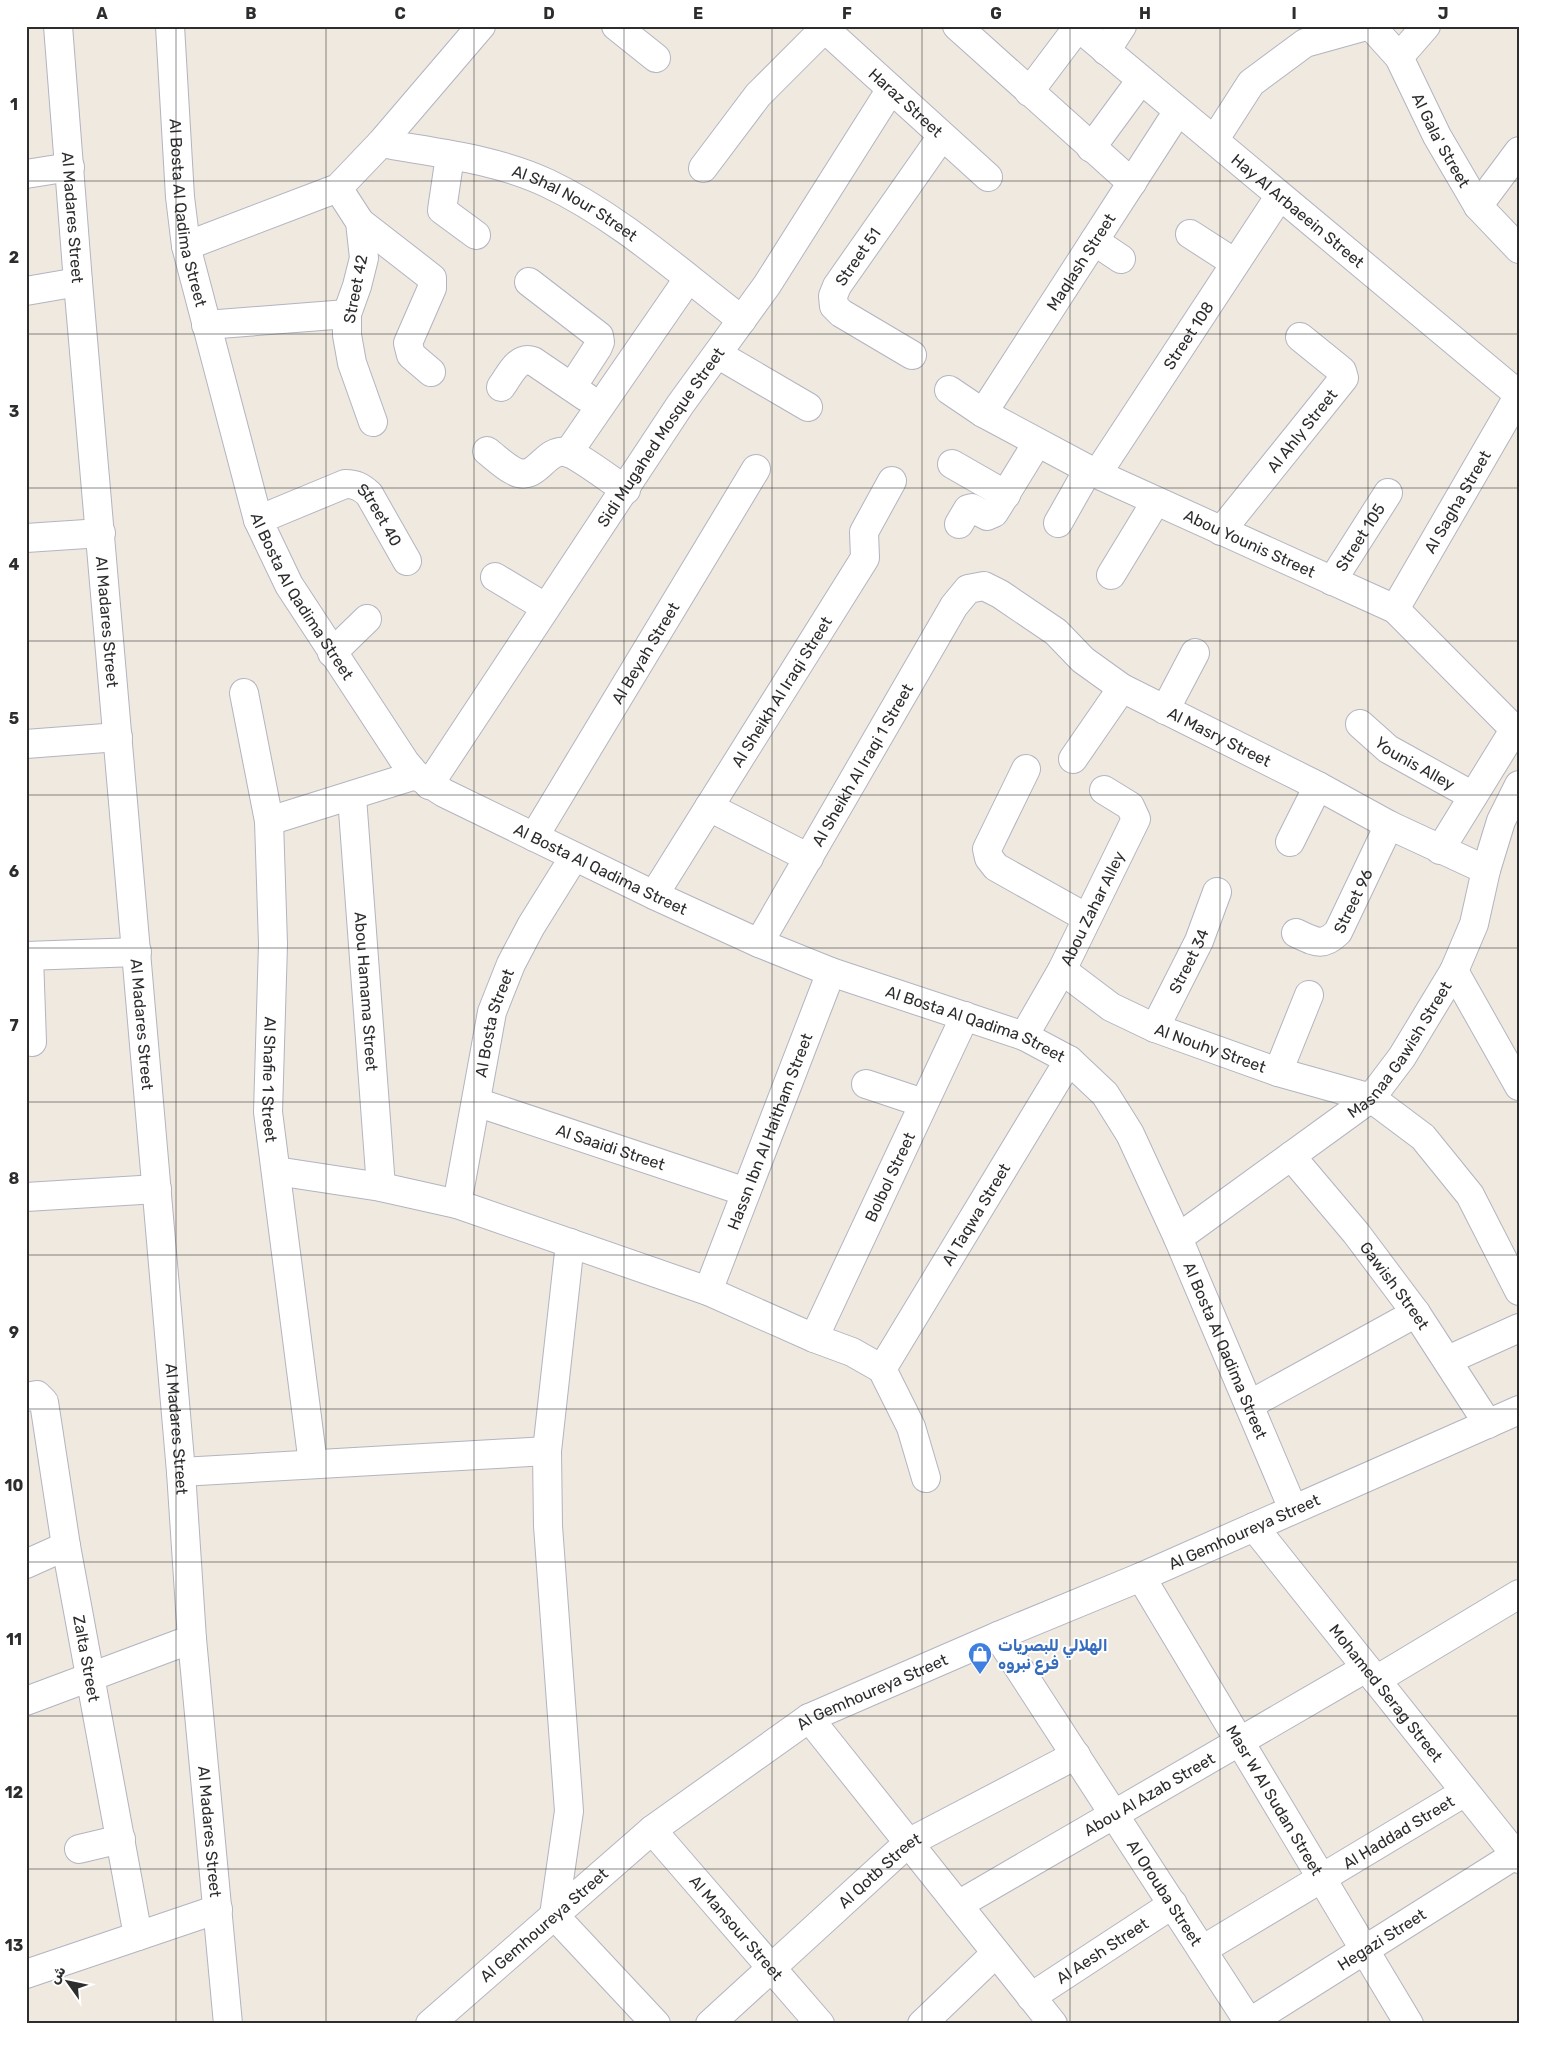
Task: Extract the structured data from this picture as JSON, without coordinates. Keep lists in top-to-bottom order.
{
  "streets": {
    "street": [
      "Haraz Street",
      "Al Gala' Street",
      "Al Shal Nour Street",
      "Hay Al Arbaeein Street",
      "Al Bosta Al Qadima Street",
      "Al Madares Street",
      "Street 51",
      "Maqlash Street",
      "Street 42",
      "Street 108",
      "Al Ahly Street",
      "Sidi Mugahed Mosque Street",
      "Al Sagha Street",
      "Street 40",
      "Street 105",
      "Abou Younis Street",
      "Al Beyah Street",
      "Al Sheikh Al Iraqi Street",
      "Al Masry Street",
      "Younis Alley",
      "Al Sheikh Al Iraqi 1 Street",
      "Street 96",
      "Abou Zahar Alley",
      "Street 34",
      "Abou Hamama Street",
      "Al Bosta Street",
      "Al Nouhy Street",
      "Masnaa Gawish Street",
      "Al Shafie 1 Street",
      "Hassn Ibn Al Haitham Street",
      "Al Saaidi Street",
      "Bolbol Street",
      "Al Taqwa Street",
      "Gawish Street",
      "Al Gemhoureya Street",
      "Zalta Street",
      "Mohamed Serag Street",
      "Abou Al Azab Street",
      "Masr W Al Sudan Street",
      "Al Haddad Street",
      "Al Qotb Street",
      "Al Orouba Street",
      "Al Mansour Street",
      "Hegazi Street",
      "Al Aesh Street"
    ]
  },
  "crossings": [
    ["Haraz Street", "Street 51"],
    ["Haraz Street", "Sidi Mugahed Mosque Street"],
    ["Al Shal Nour Street", "Sidi Mugahed Mosque Street"],
    ["Hay Al Arbaeein Street", "Maqlash Street"],
    ["Hay Al Arbaeein Street", "Street 108"],
    ["Hay Al Arbaeein Street", "Al Sagha Street"],
    ["Al Bosta Al Qadima Street", "Sidi Mugahed Mosque Street"],
    ["Al Bosta Al Qadima Street", "Street 40"],
    ["Al Bosta Al Qadima Street", "Al Beyah Street"],
    ["Al Bosta Al Qadima Street", "Al Sheikh Al Iraqi Street"],
    ["Al Bosta Al Qadima Street", "Al Sheikh Al Iraqi 1 Street"],
    ["Al Bosta Al Qadima Street", "Abou Zahar Alley"],
    ["Al Bosta Al Qadima Street", "Al Bosta Street"],
    ["Al Bosta Al Qadima Street", "Masnaa Gawish Street"],
    ["Al Bosta Al Qadima Street", "Hassn Ibn Al Haitham Street"],
    ["Al Bosta Al Qadima Street", "Bolbol Street"],
    ["Al Bosta Al Qadima Street", "Al Taqwa Street"],
    ["Al Bosta Al Qadima Street", "Al Gemhoureya Street"],
    ["Maqlash Street", "Abou Younis Street"],
    ["Street 108", "Abou Younis Street"],
    ["Al Ahly Street", "Abou Younis Street"],
    ["Al Sagha Street", "Abou Younis Street"],
    ["Street 105", "Abou Younis Street"],
    ["Al Masry Street", "Al Sheikh Al Iraqi 1 Street"],
    ["Al Masry Street", "Street 96"],
    ["Al Masry Street", "Masnaa Gawish Street"],
    ["Abou Zahar Alley", "Al Nouhy Street"],
    ["Street 34", "Al Nouhy Street"],
    ["Al Bosta Street", "Al Saaidi Street"],
    ["Al Nouhy Street", "Masnaa Gawish Street"],
    ["Masnaa Gawish Street", "Gawish Street"],
    ["Hassn Ibn Al Haitham Street", "Al Saaidi Street"],
    ["Gawish Street", "Al Gemhoureya Street"],
    ["Al Gemhoureya Street", "Mohamed Serag Street"],
    ["Al Gemhoureya Street", "Masr W Al Sudan Street"],
    ["Al Gemhoureya Street", "Al Orouba Street"],
    ["Al Gemhoureya Street", "Al Mansour Street"],
    ["Mohamed Serag Street", "Abou Al Azab Street"],
    ["Mohamed Serag Street", "Al Haddad Street"],
    ["Mohamed Serag Street", "Hegazi Street"],
    ["Abou Al Azab Street", "Masr W Al Sudan Street"],
    ["Abou Al Azab Street", "Al Orouba Street"],
    ["Masr W Al Sudan Street", "Al Haddad Street"],
    ["Masr W Al Sudan Street", "Hegazi Street"],
    ["Al Haddad Street", "Al Orouba Street"],
    ["Al Qotb Street", "Al Orouba Street"],
    ["Al Qotb Street", "Al Mansour Street"],
    ["Al Orouba Street", "Hegazi Street"],
    ["Al Orouba Street", "Al Aesh Street"]
  ],
  "places": {
    "shop": ["الهلالي للبصريات فرع نبروه"]
  },
  "north": "top left",
  "grid": {
    "columns": [
      "A",
      "B",
      "C",
      "D",
      "E",
      "F",
      "G",
      "H",
      "I",
      "J"
    ],
    "rows": [
      "1",
      "2",
      "3",
      "4",
      "5",
      "6",
      "7",
      "8",
      "9",
      "10",
      "11",
      "12",
      "13"
    ]
  }
}
